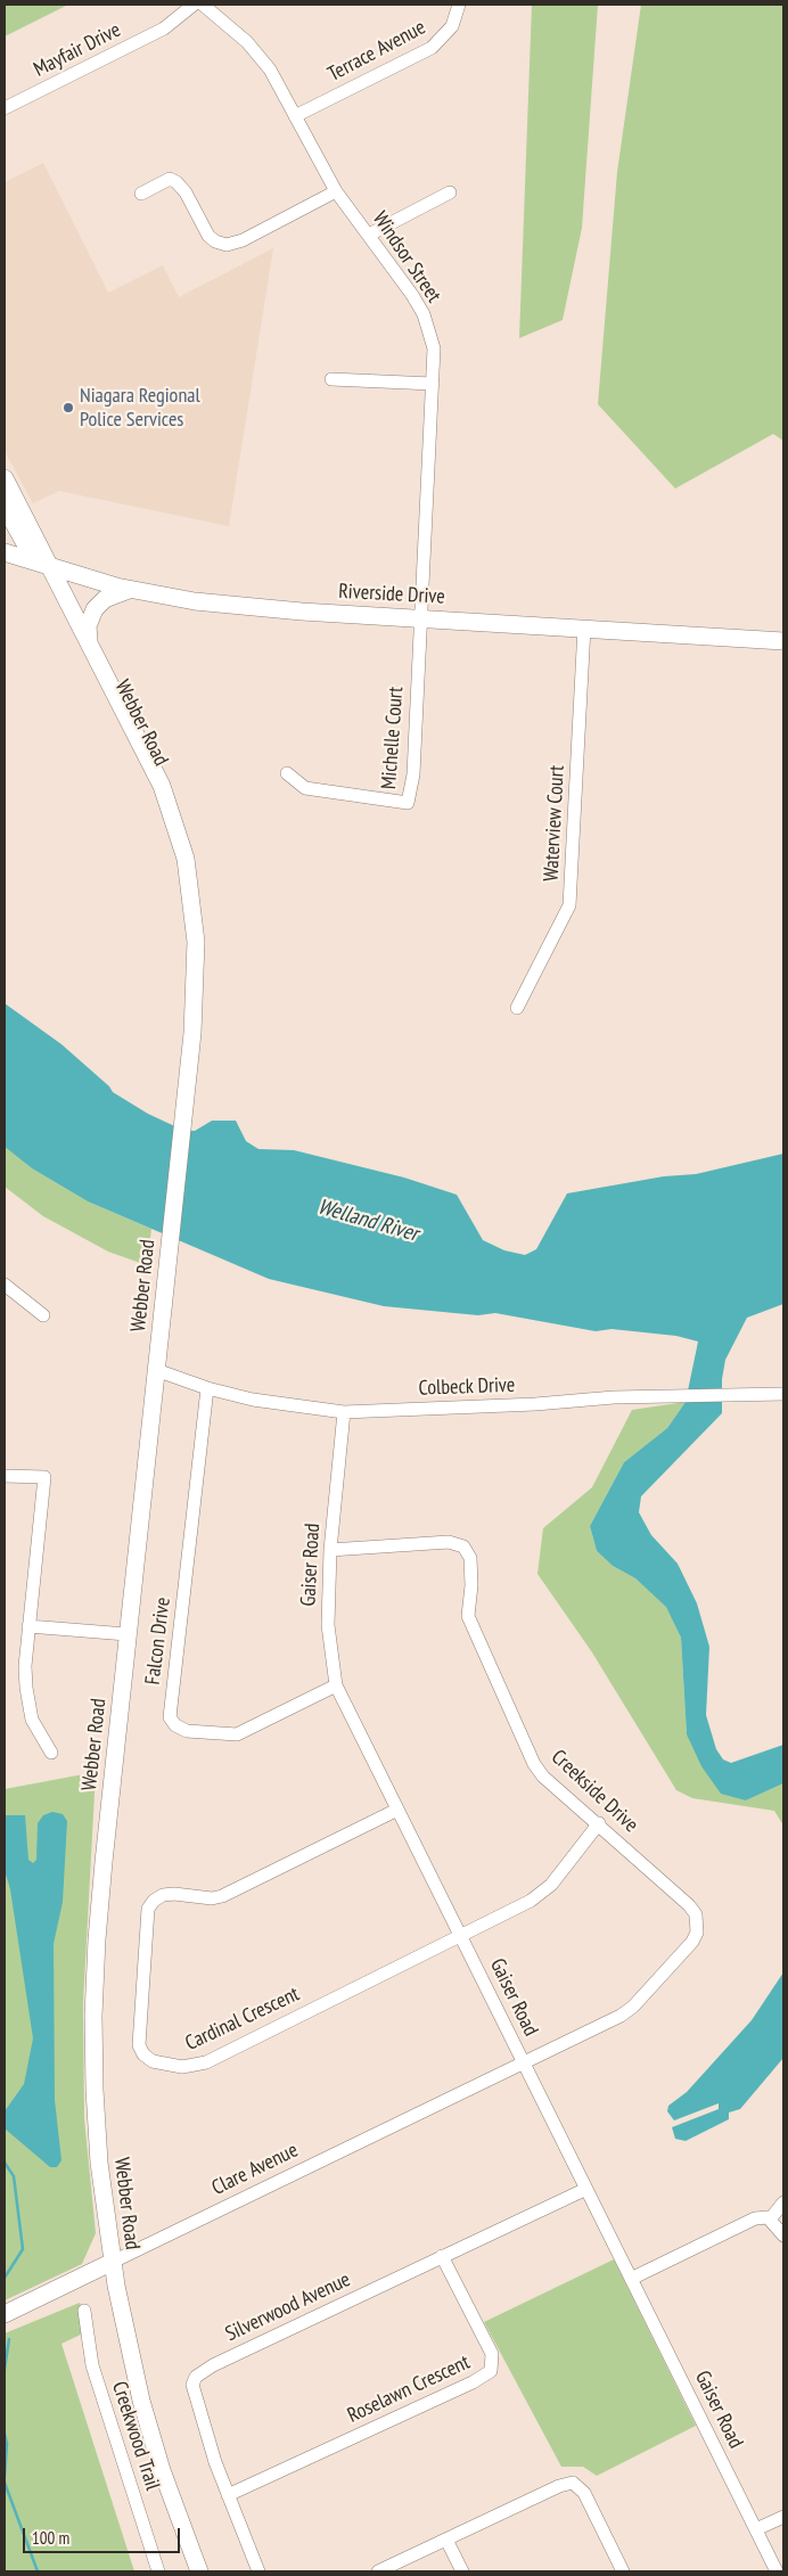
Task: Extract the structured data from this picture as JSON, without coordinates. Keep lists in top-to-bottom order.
{
  "streets": {
    "main road": ["Riverside Drive", "Webber Road", "Clare Avenue"],
    "street": [
      "Mayfair Drive",
      "Terrace Avenue",
      "Windsor Street",
      "Michelle Court",
      "Waterview Court",
      "Colbeck Drive",
      "Gaiser Road",
      "Falcon Drive",
      "Creekside Drive",
      "Cardinal Crescent",
      "Silverwood Avenue",
      "Roselawn Crescent",
      "Creekwood Trail"
    ]
  },
  "crossings": [
    ["Terrace Avenue", "Windsor Street"],
    ["Windsor Street", "Riverside Drive"],
    ["Windsor Street", "Michelle Court"],
    ["Riverside Drive", "Webber Road"],
    ["Riverside Drive", "Michelle Court"],
    ["Riverside Drive", "Waterview Court"],
    ["Webber Road", "Colbeck Drive"],
    ["Webber Road", "Clare Avenue"],
    ["Colbeck Drive", "Gaiser Road"],
    ["Colbeck Drive", "Falcon Drive"],
    ["Gaiser Road", "Falcon Drive"],
    ["Gaiser Road", "Creekside Drive"],
    ["Gaiser Road", "Cardinal Crescent"],
    ["Gaiser Road", "Clare Avenue"],
    ["Gaiser Road", "Silverwood Avenue"],
    ["Creekside Drive", "Cardinal Crescent"],
    ["Creekside Drive", "Clare Avenue"],
    ["Silverwood Avenue", "Roselawn Crescent"]
  ],
  "water": ["Welland River"],
  "places": ["Niagara Regional Police Services"],
  "scale_bar": "100 m"
}
